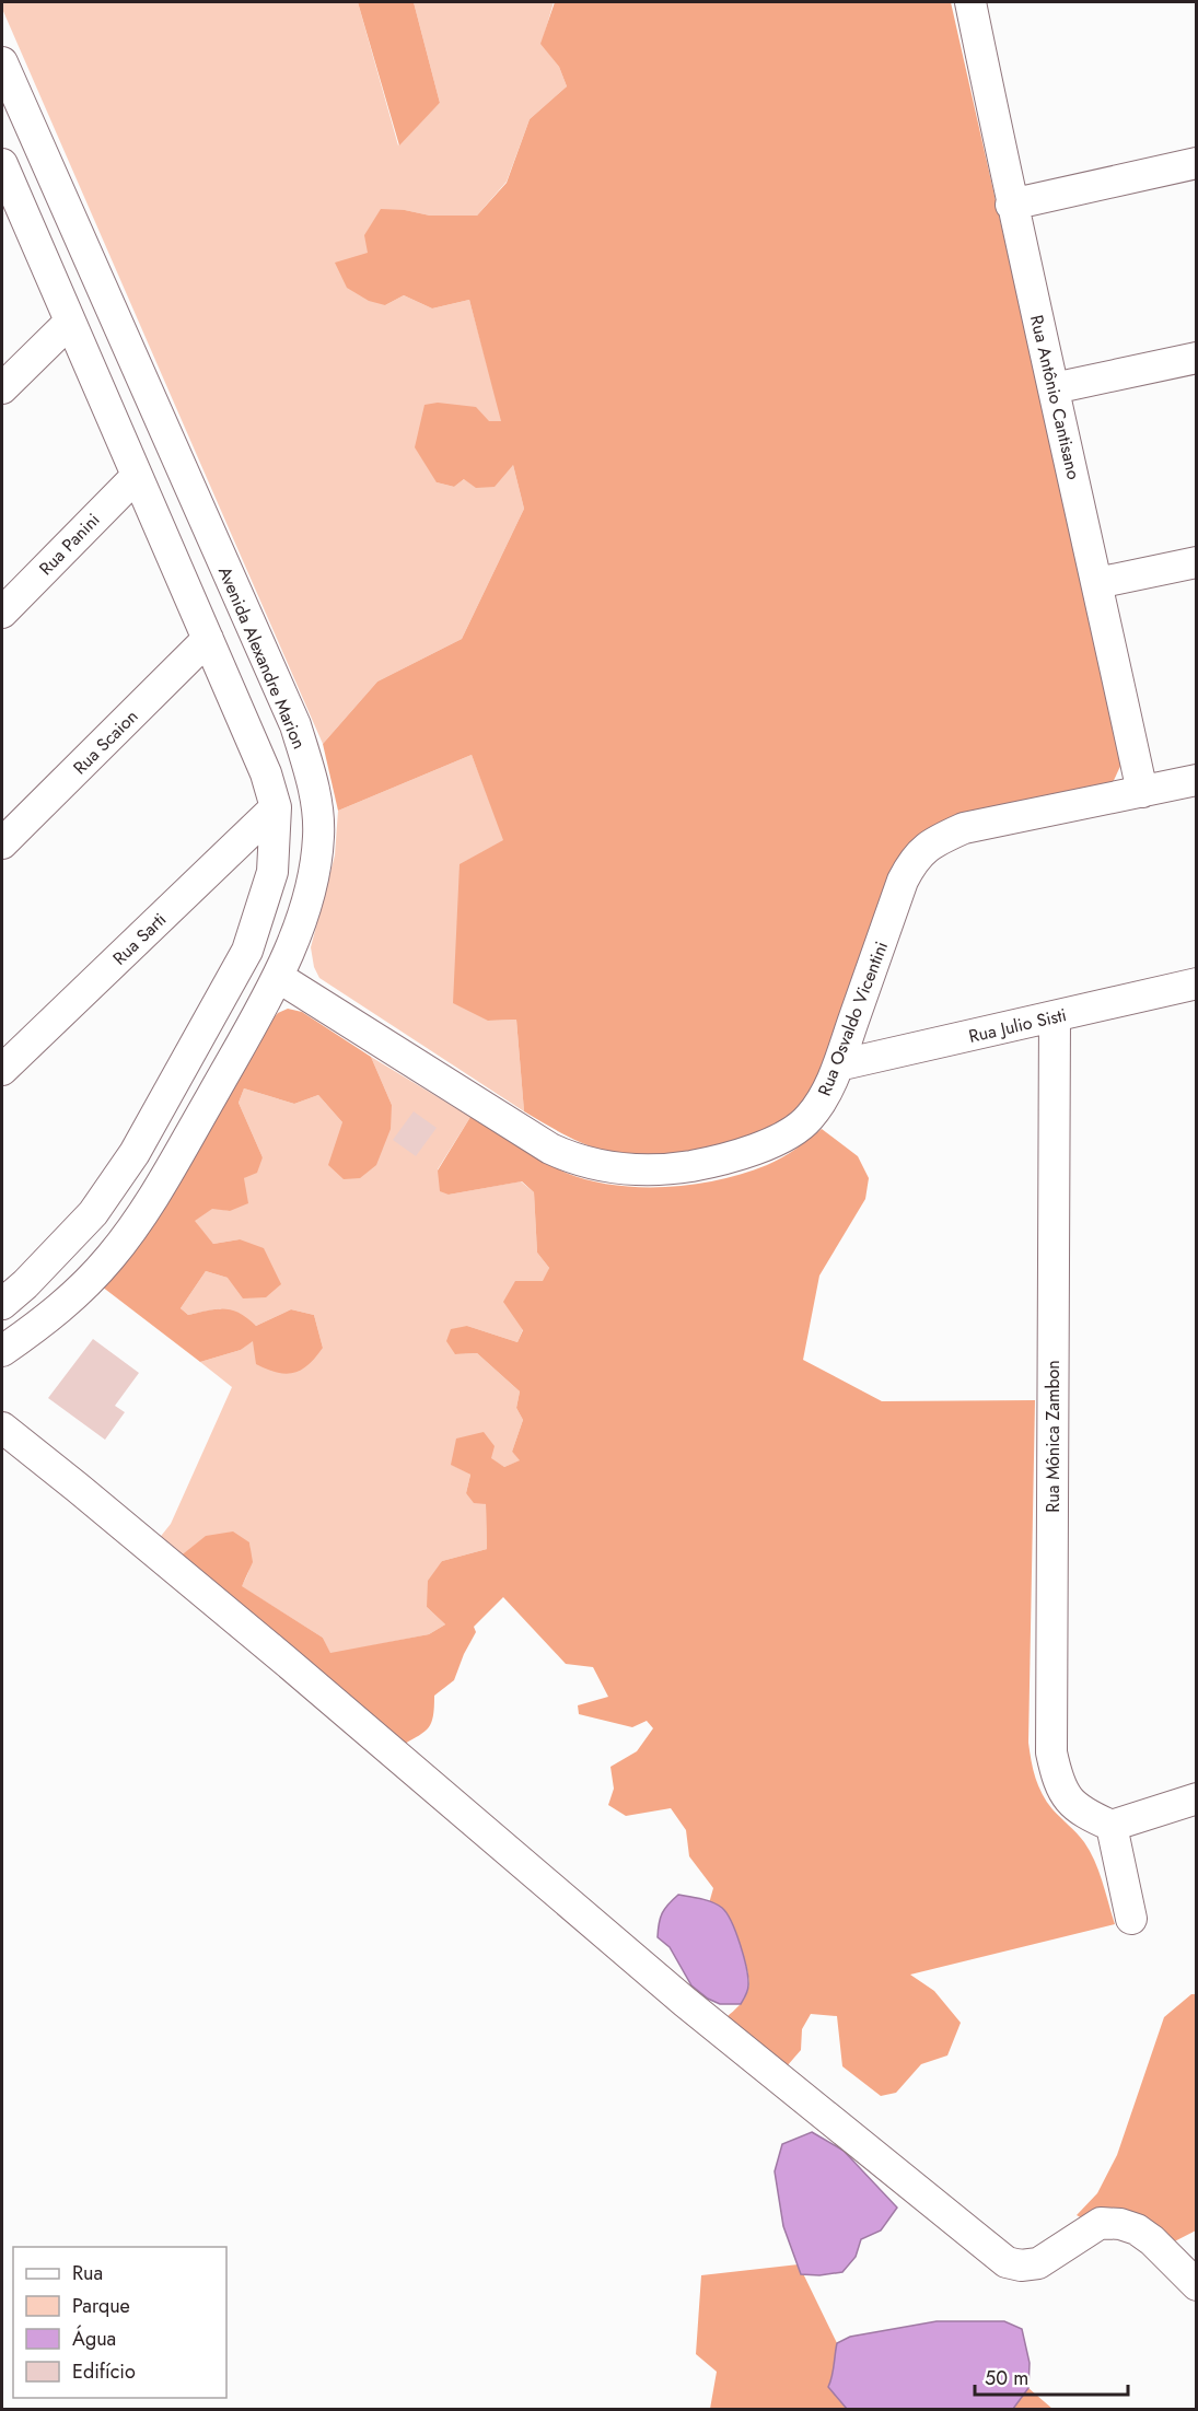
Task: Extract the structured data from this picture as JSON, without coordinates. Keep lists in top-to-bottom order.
{
  "streets": {
    "street": [
      "Rua Antônio Cantisano",
      "Rua Panini",
      "Avenida Alexandre Marion",
      "Rua Scaion",
      "Rua Sarti",
      "Rua Osvaldo Vicentini",
      "Rua Julio Sisti",
      "Rua Mônica Zambon"
    ]
  },
  "crossings": [
    ["Rua Antônio Cantisano", "Rua Osvaldo Vicentini"],
    ["Avenida Alexandre Marion", "Rua Osvaldo Vicentini"],
    ["Rua Osvaldo Vicentini", "Rua Julio Sisti"],
    ["Rua Julio Sisti", "Rua Mônica Zambon"]
  ],
  "legend": [
    "Rua",
    "Parque",
    "Água",
    "Edifício"
  ],
  "scale_bar": "50 m"
}
